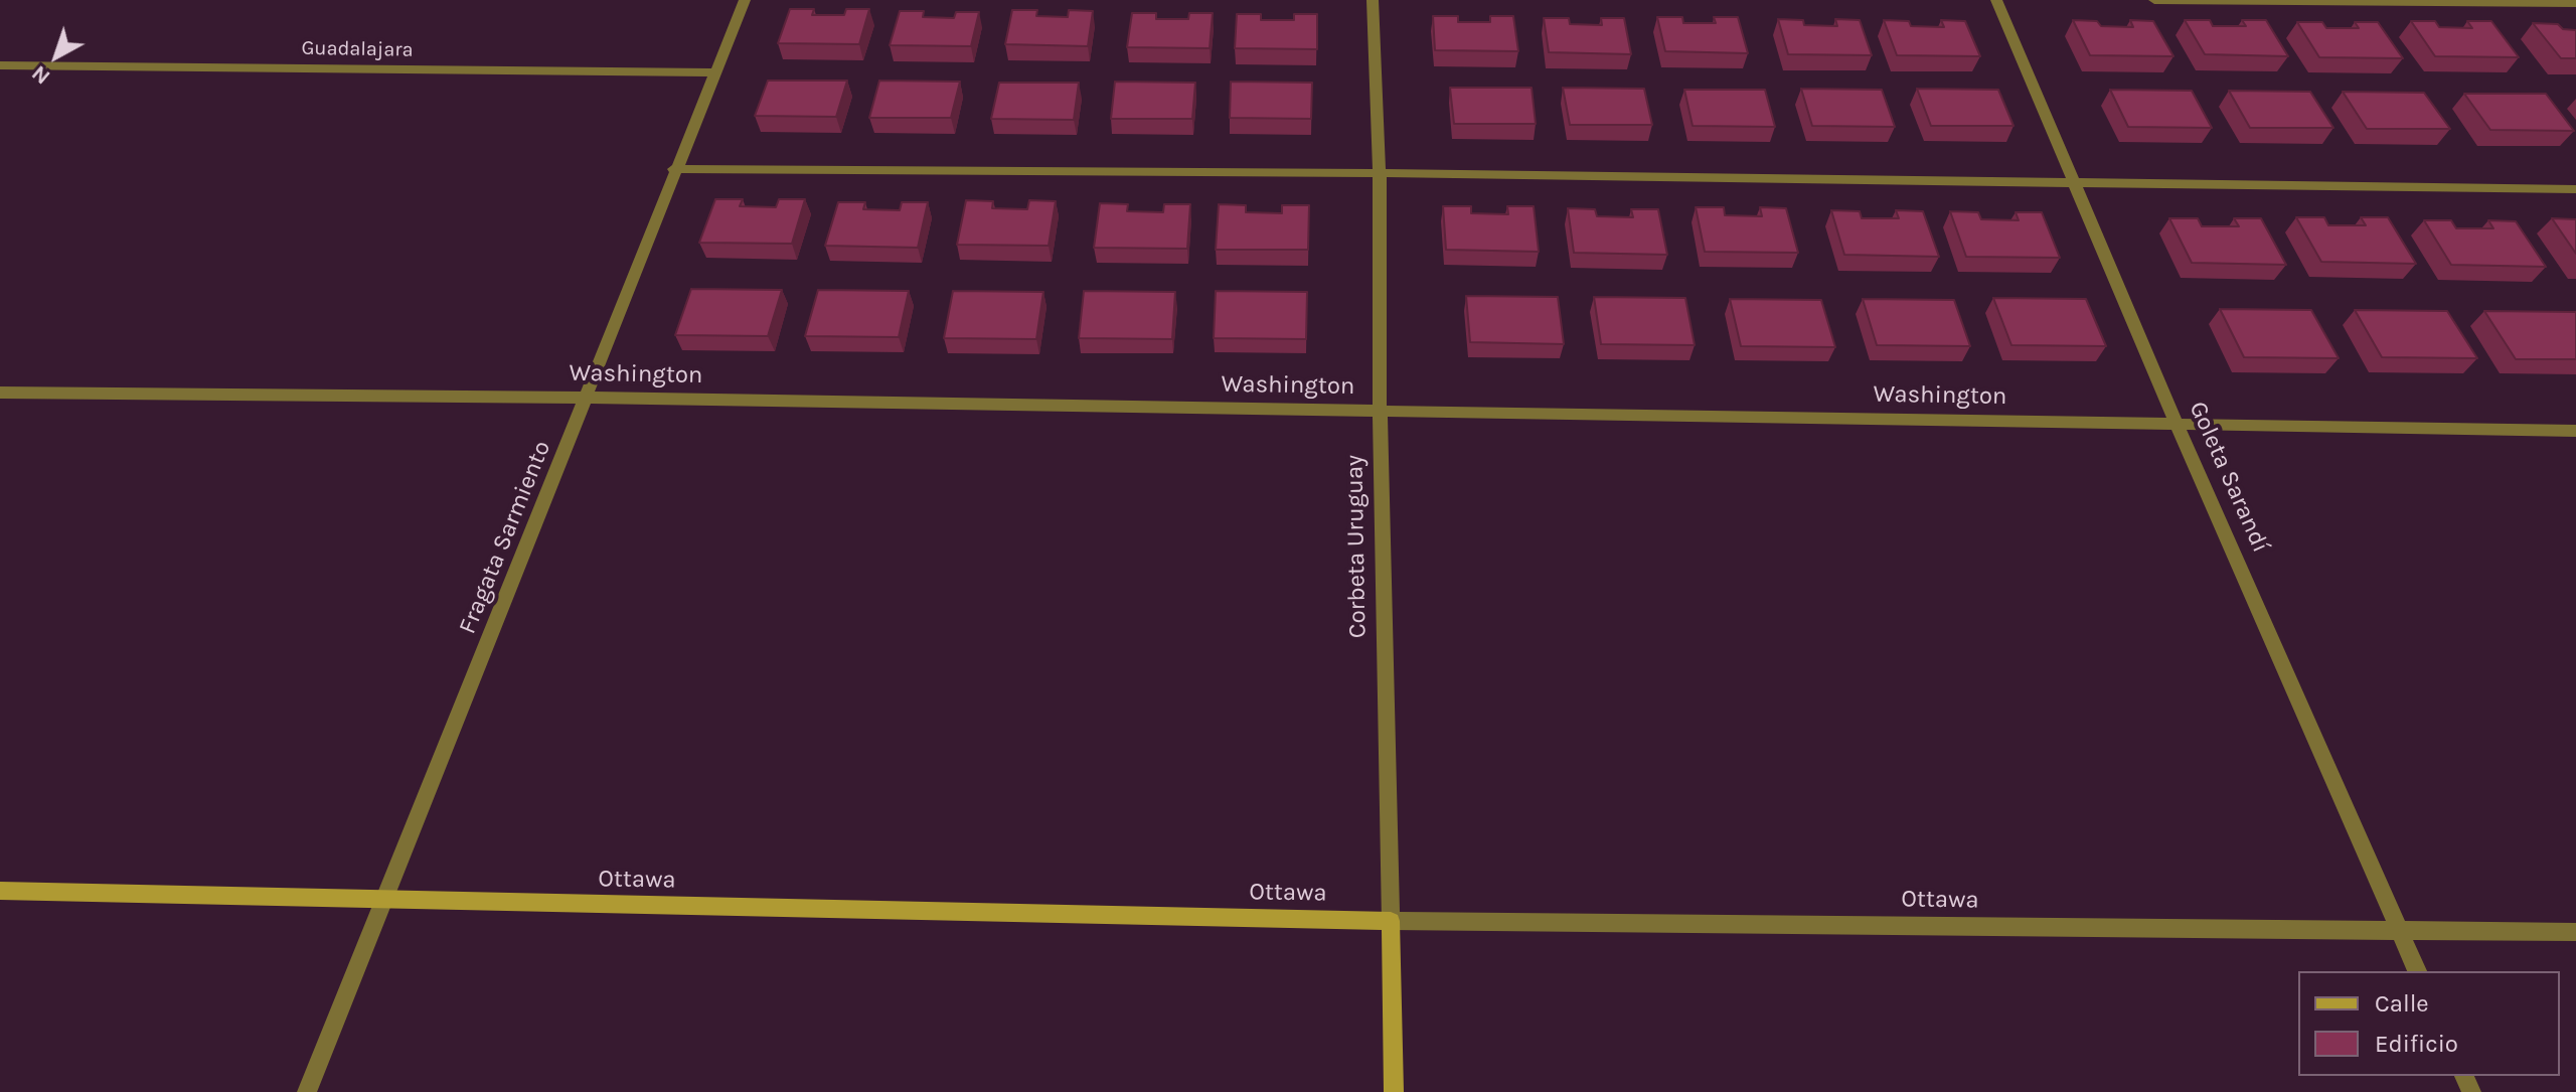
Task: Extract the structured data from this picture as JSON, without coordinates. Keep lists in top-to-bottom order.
{
  "streets": {
    "street": [
      "Guadalajara",
      "Washington",
      "Goleta Sarandí",
      "Fragata Sarmiento",
      "Corbeta Uruguay",
      "Ottawa"
    ]
  },
  "crossings": [
    ["Guadalajara", "Fragata Sarmiento"],
    ["Washington", "Goleta Sarandí"],
    ["Washington", "Fragata Sarmiento"],
    ["Washington", "Corbeta Uruguay"],
    ["Goleta Sarandí", "Ottawa"],
    ["Fragata Sarmiento", "Ottawa"],
    ["Corbeta Uruguay", "Ottawa"]
  ],
  "legend": ["Calle", "Edificio"],
  "north": "bottom left"
}
